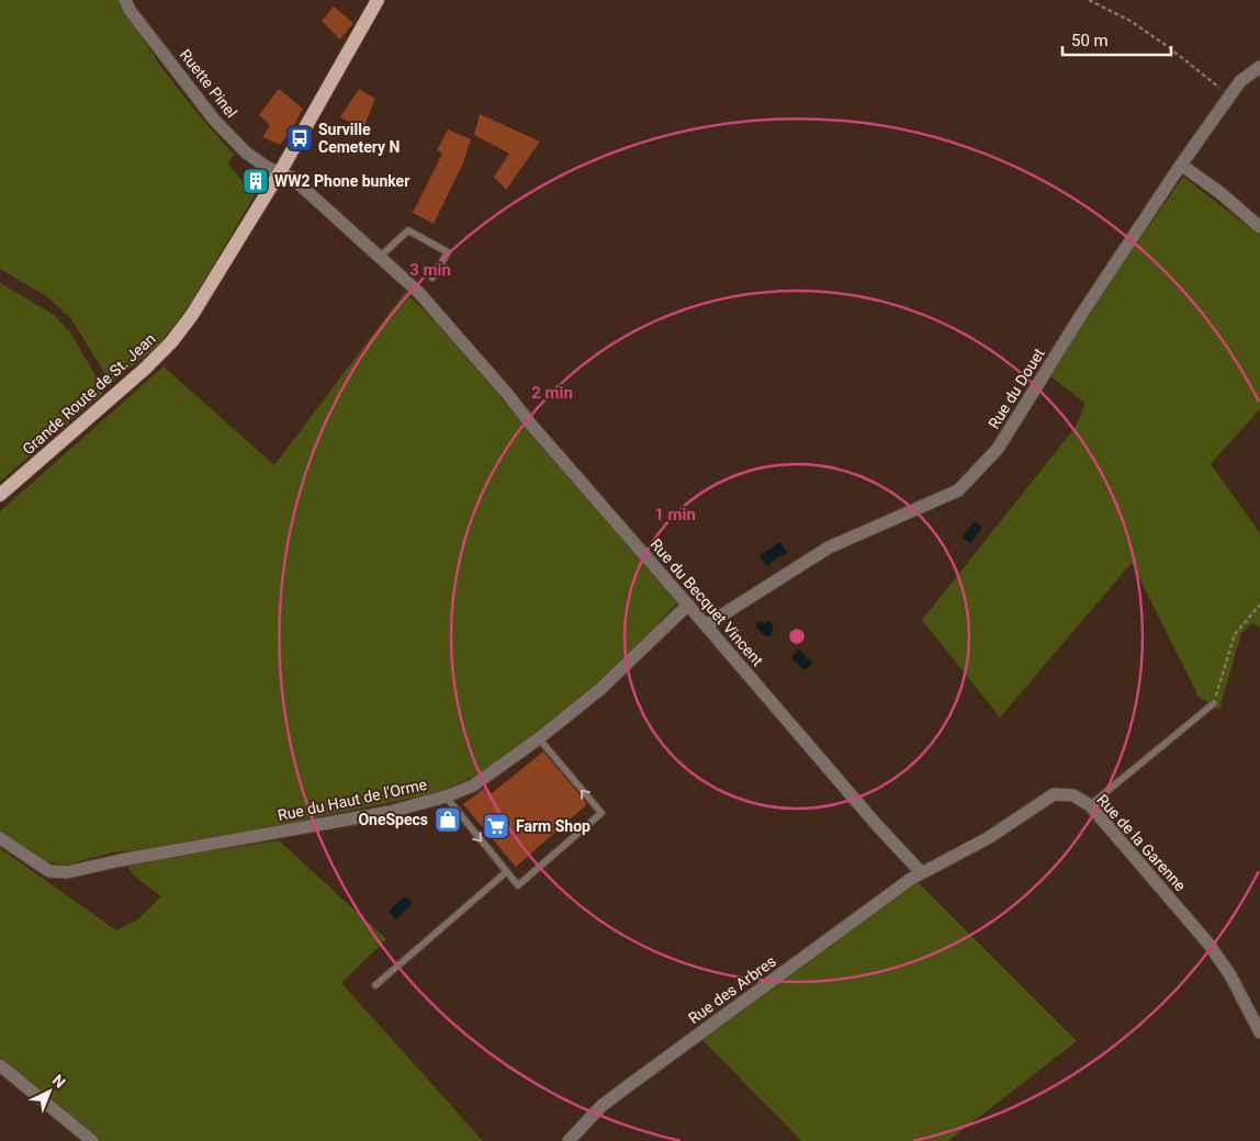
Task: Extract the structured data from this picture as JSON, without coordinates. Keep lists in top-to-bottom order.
{
  "streets": {
    "main road": ["Grande Route de St. Jean"],
    "street": [
      "Ruette Pinel",
      "Rue du Douet",
      "Rue du Becquet Vincent",
      "Rue du Haut de l'Orme",
      "Rue de la Garenne",
      "Rue des Arbres"
    ]
  },
  "crossings": [
    ["Ruette Pinel", "Grande Route de St. Jean"],
    ["Ruette Pinel", "Rue du Becquet Vincent"],
    ["Rue du Douet", "Rue du Becquet Vincent"],
    ["Grande Route de St. Jean", "Rue du Becquet Vincent"],
    ["Rue du Becquet Vincent", "Rue du Haut de l'Orme"],
    ["Rue du Becquet Vincent", "Rue de la Garenne"],
    ["Rue du Becquet Vincent", "Rue des Arbres"],
    ["Rue de la Garenne", "Rue des Arbres"]
  ],
  "places": {
    "bus stop": ["Surville Cemetery N"],
    "building": ["WW2 Phone bunker"],
    "shop": ["OneSpecs"],
    "supermarket": ["Farm Shop"]
  },
  "scale_bar": "50 m",
  "north": "top right",
  "rings": ["3 min", "2 min", "1 min"]
}
